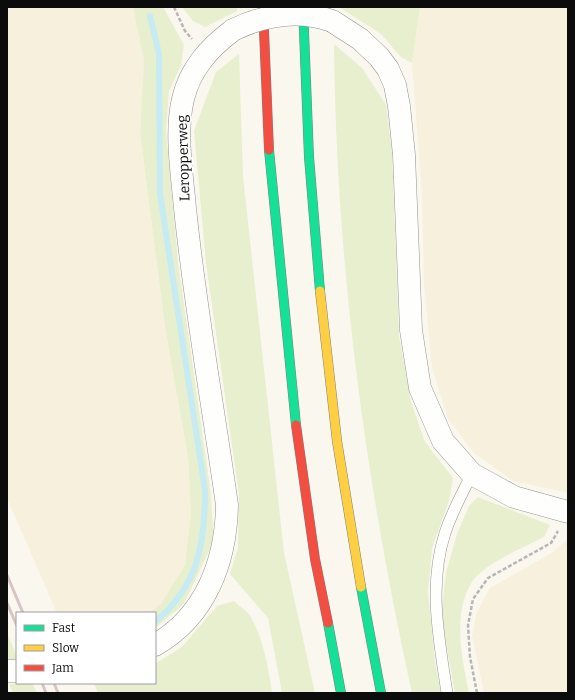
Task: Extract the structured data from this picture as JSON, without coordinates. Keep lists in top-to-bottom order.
{
  "streets": {
    "street": ["Leropperweg"]
  },
  "legend": ["Fast", "Slow", "Jam"]
}
